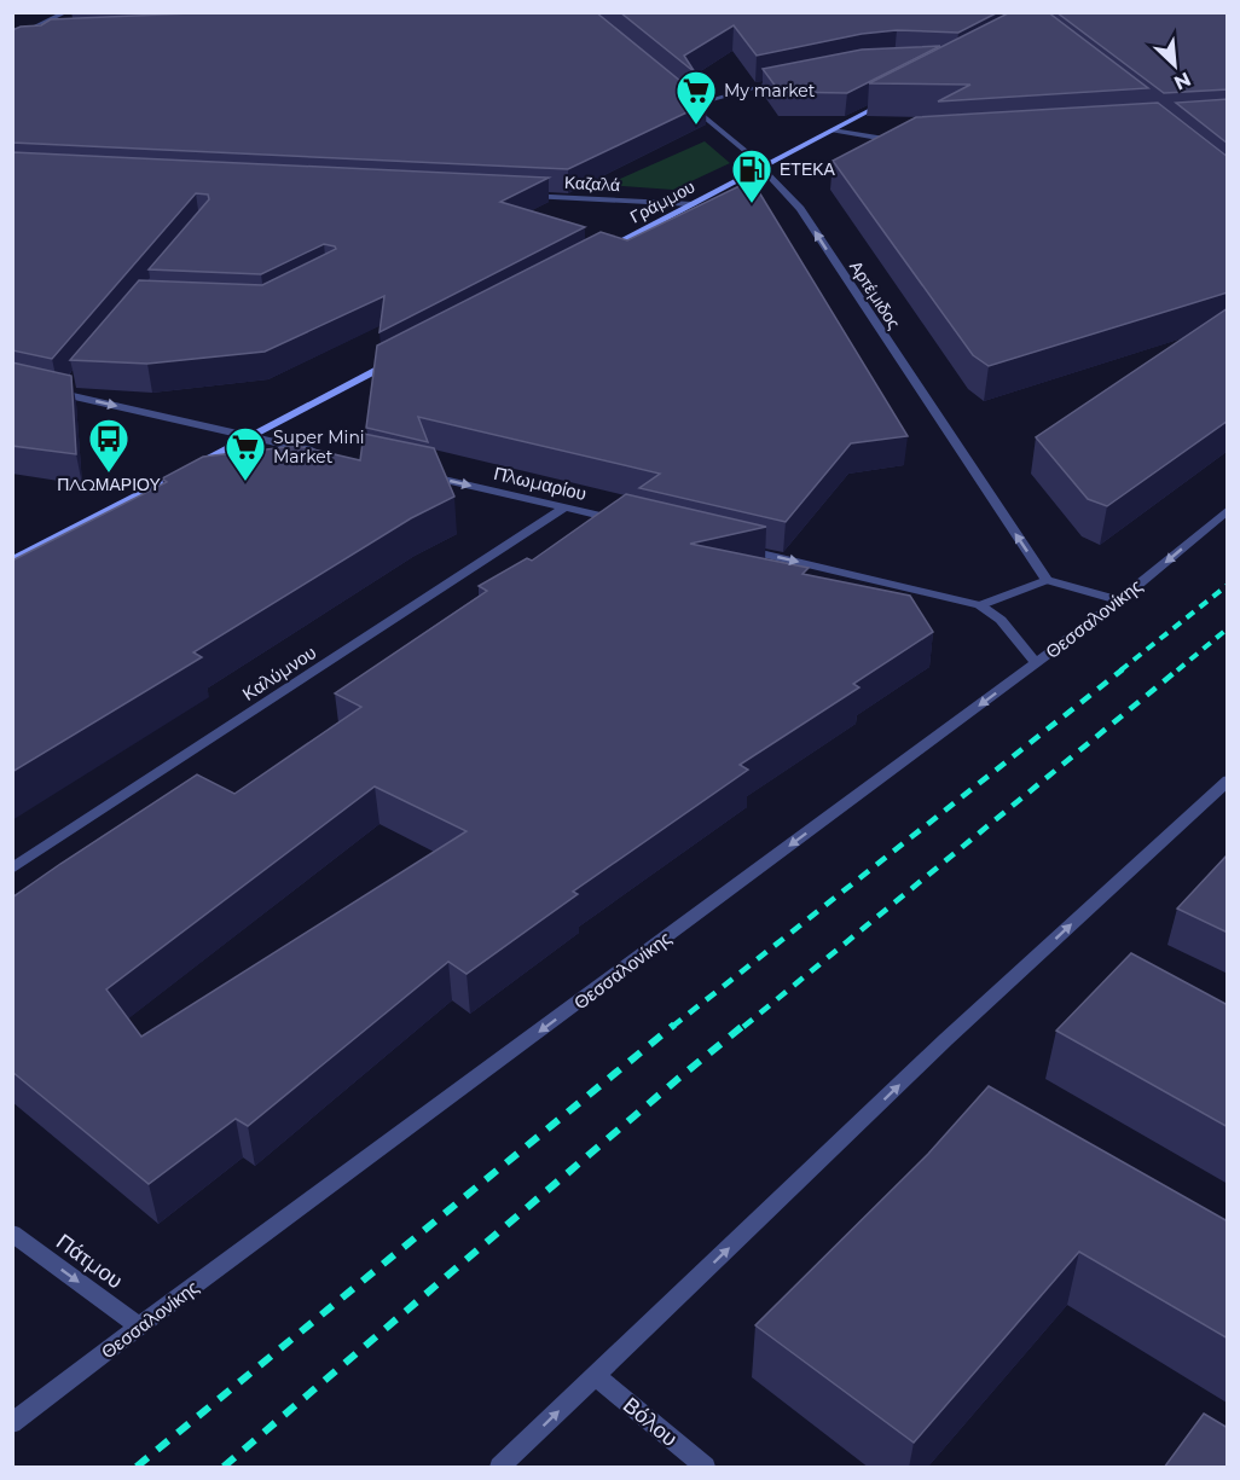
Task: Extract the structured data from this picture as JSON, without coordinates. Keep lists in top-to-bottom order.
{
  "streets": {
    "street": [
      "Καζαλά",
      "Γράμμου",
      "Αρτέμιδος",
      "Πλωμαρίου",
      "Θεσσαλονίκης",
      "Καλύμνου",
      "Πάτμου",
      "Βόλου"
    ]
  },
  "crossings": [
    ["Καζαλά", "Γράμμου"],
    ["Γράμμου", "Αρτέμιδος"],
    ["Πλωμαρίου", "Καλύμνου"],
    ["Θεσσαλονίκης", "Πάτμου"]
  ],
  "one_way": [
    "Αρτέμιδος",
    "Πλωμαρίου",
    "Θεσσαλονίκης",
    "Πάτμου"
  ],
  "places": {
    "supermarket": ["My market", "Super Mini Market"],
    "fuel station": ["ΕΤΕΚΑ"],
    "bus stop": ["ΠΛΩΜΑΡΙΟΥ"]
  },
  "north": "bottom right"
}
